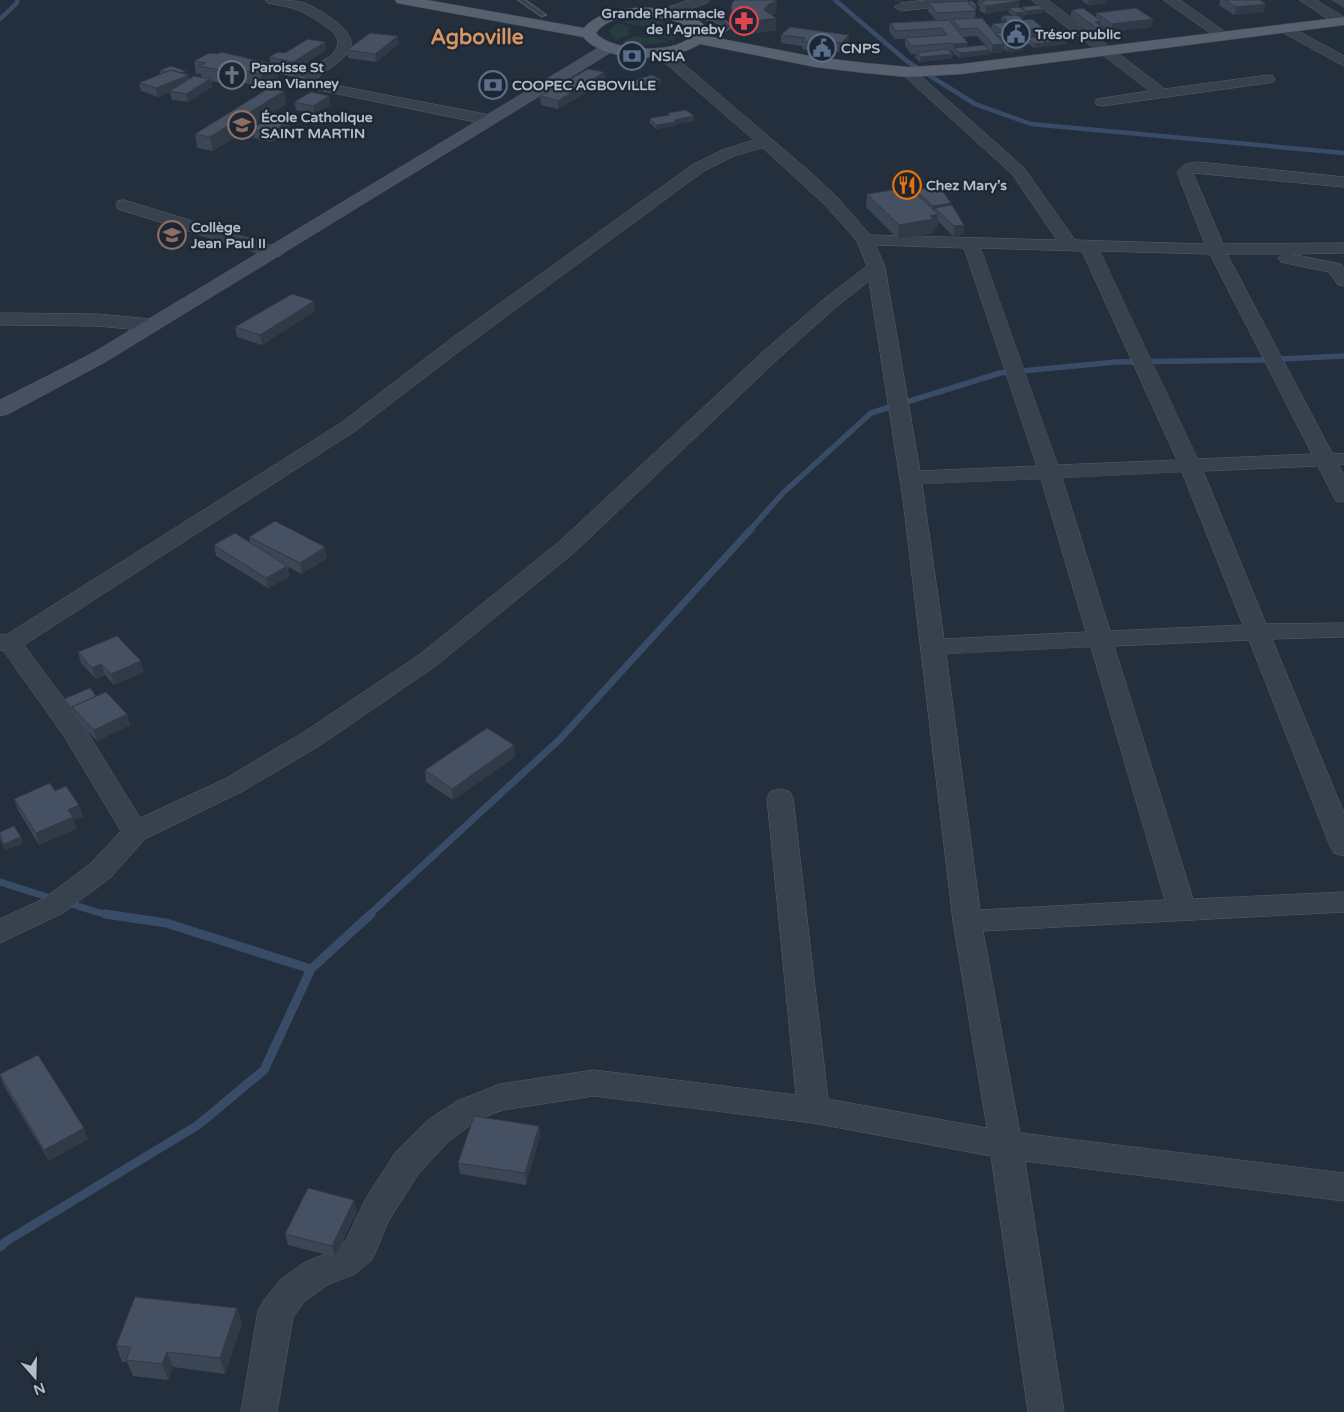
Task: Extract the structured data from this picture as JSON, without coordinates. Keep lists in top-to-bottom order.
{
  "districts": ["Agboville"],
  "places": {
    "pharmacy": ["Grande Pharmacie de l'Agneby"],
    "public building": ["Trésor public", "CNPS"],
    "bank": ["NSIA", "COOPEC AGBOVILLE"],
    "church": ["Paroisse St Jean Vianney"],
    "school or university": ["École Catholique SAINT MARTIN", "Collège Jean Paul II"],
    "restaurant": ["Chez Mary’s"]
  },
  "north": "bottom"
}
